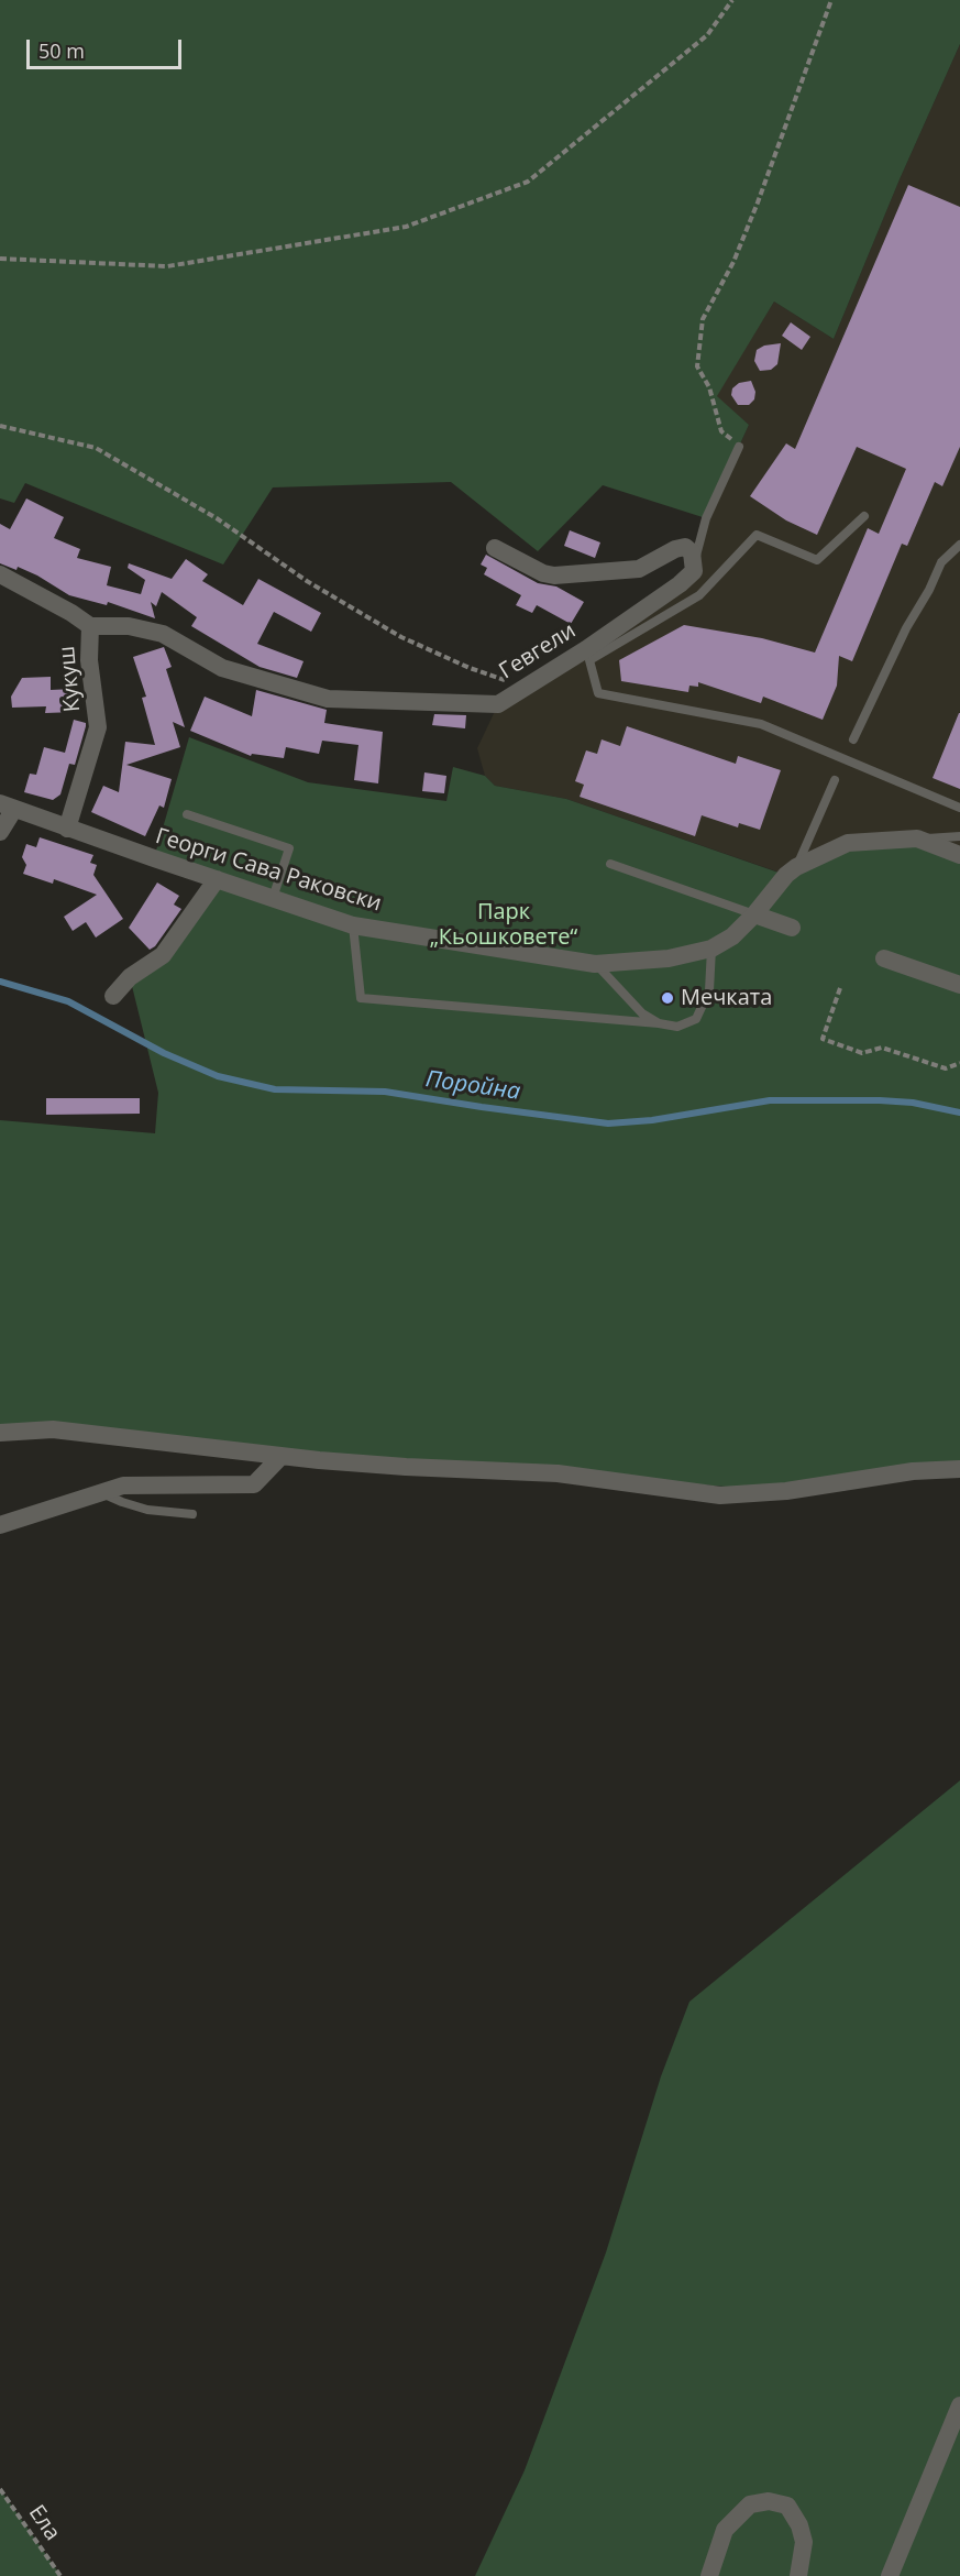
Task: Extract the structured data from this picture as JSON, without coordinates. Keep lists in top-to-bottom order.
{
  "streets": {
    "street": ["Гевгели", "Кукуш", "Георги Сава Раковски"],
    "path": ["Ела"]
  },
  "crossings": [
    ["Гевгели", "Кукуш"],
    ["Кукуш", "Георги Сава Раковски"]
  ],
  "water": ["Поройна"],
  "parks": ["Парк „Кьошковете“"],
  "places": ["Мечката"],
  "scale_bar": "50 m"
}
